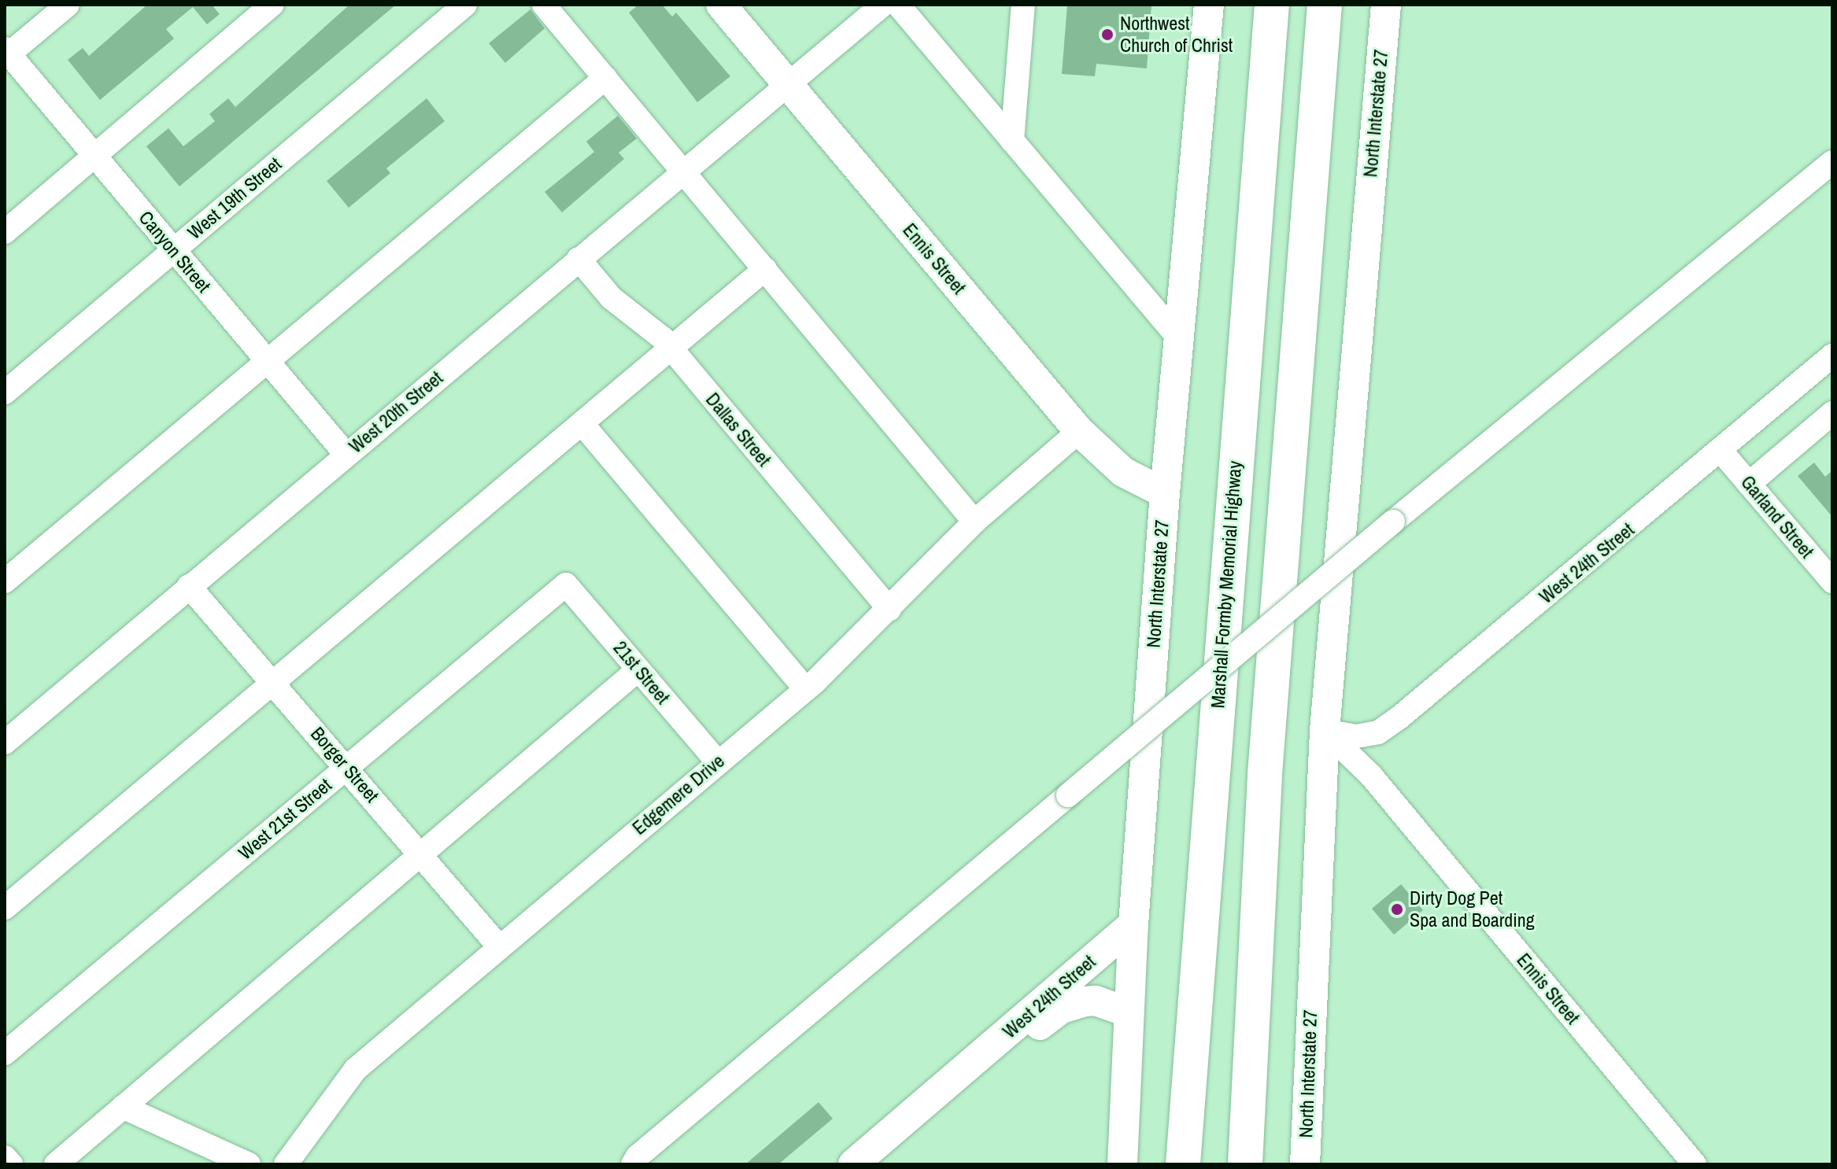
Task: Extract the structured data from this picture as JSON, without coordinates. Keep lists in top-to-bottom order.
{
  "streets": {
    "highway": ["Marshall Formby Memorial Highway"],
    "main road": ["North Interstate 27", "Ennis Street", "West 24th Street"],
    "street": [
      "West 19th Street",
      "Canyon Street",
      "West 20th Street",
      "Dallas Street",
      "Garland Street",
      "21st Street",
      "Borger Street",
      "Edgemere Drive",
      "West 21st Street"
    ]
  },
  "crossings": [
    ["North Interstate 27", "Ennis Street"],
    ["North Interstate 27", "West 24th Street"],
    ["West 19th Street", "Canyon Street"],
    ["Canyon Street", "West 20th Street"],
    ["Ennis Street", "West 20th Street"],
    ["Ennis Street", "West 24th Street"],
    ["Ennis Street", "Edgemere Drive"],
    ["West 20th Street", "Dallas Street"],
    ["West 20th Street", "Borger Street"],
    ["Dallas Street", "Edgemere Drive"],
    ["Garland Street", "West 24th Street"],
    ["21st Street", "Edgemere Drive"],
    ["21st Street", "West 21st Street"],
    ["Borger Street", "Edgemere Drive"],
    ["Borger Street", "West 21st Street"]
  ],
  "places": ["Northwest Church of Christ", "Dirty Dog Pet Spa and Boarding"]
}
